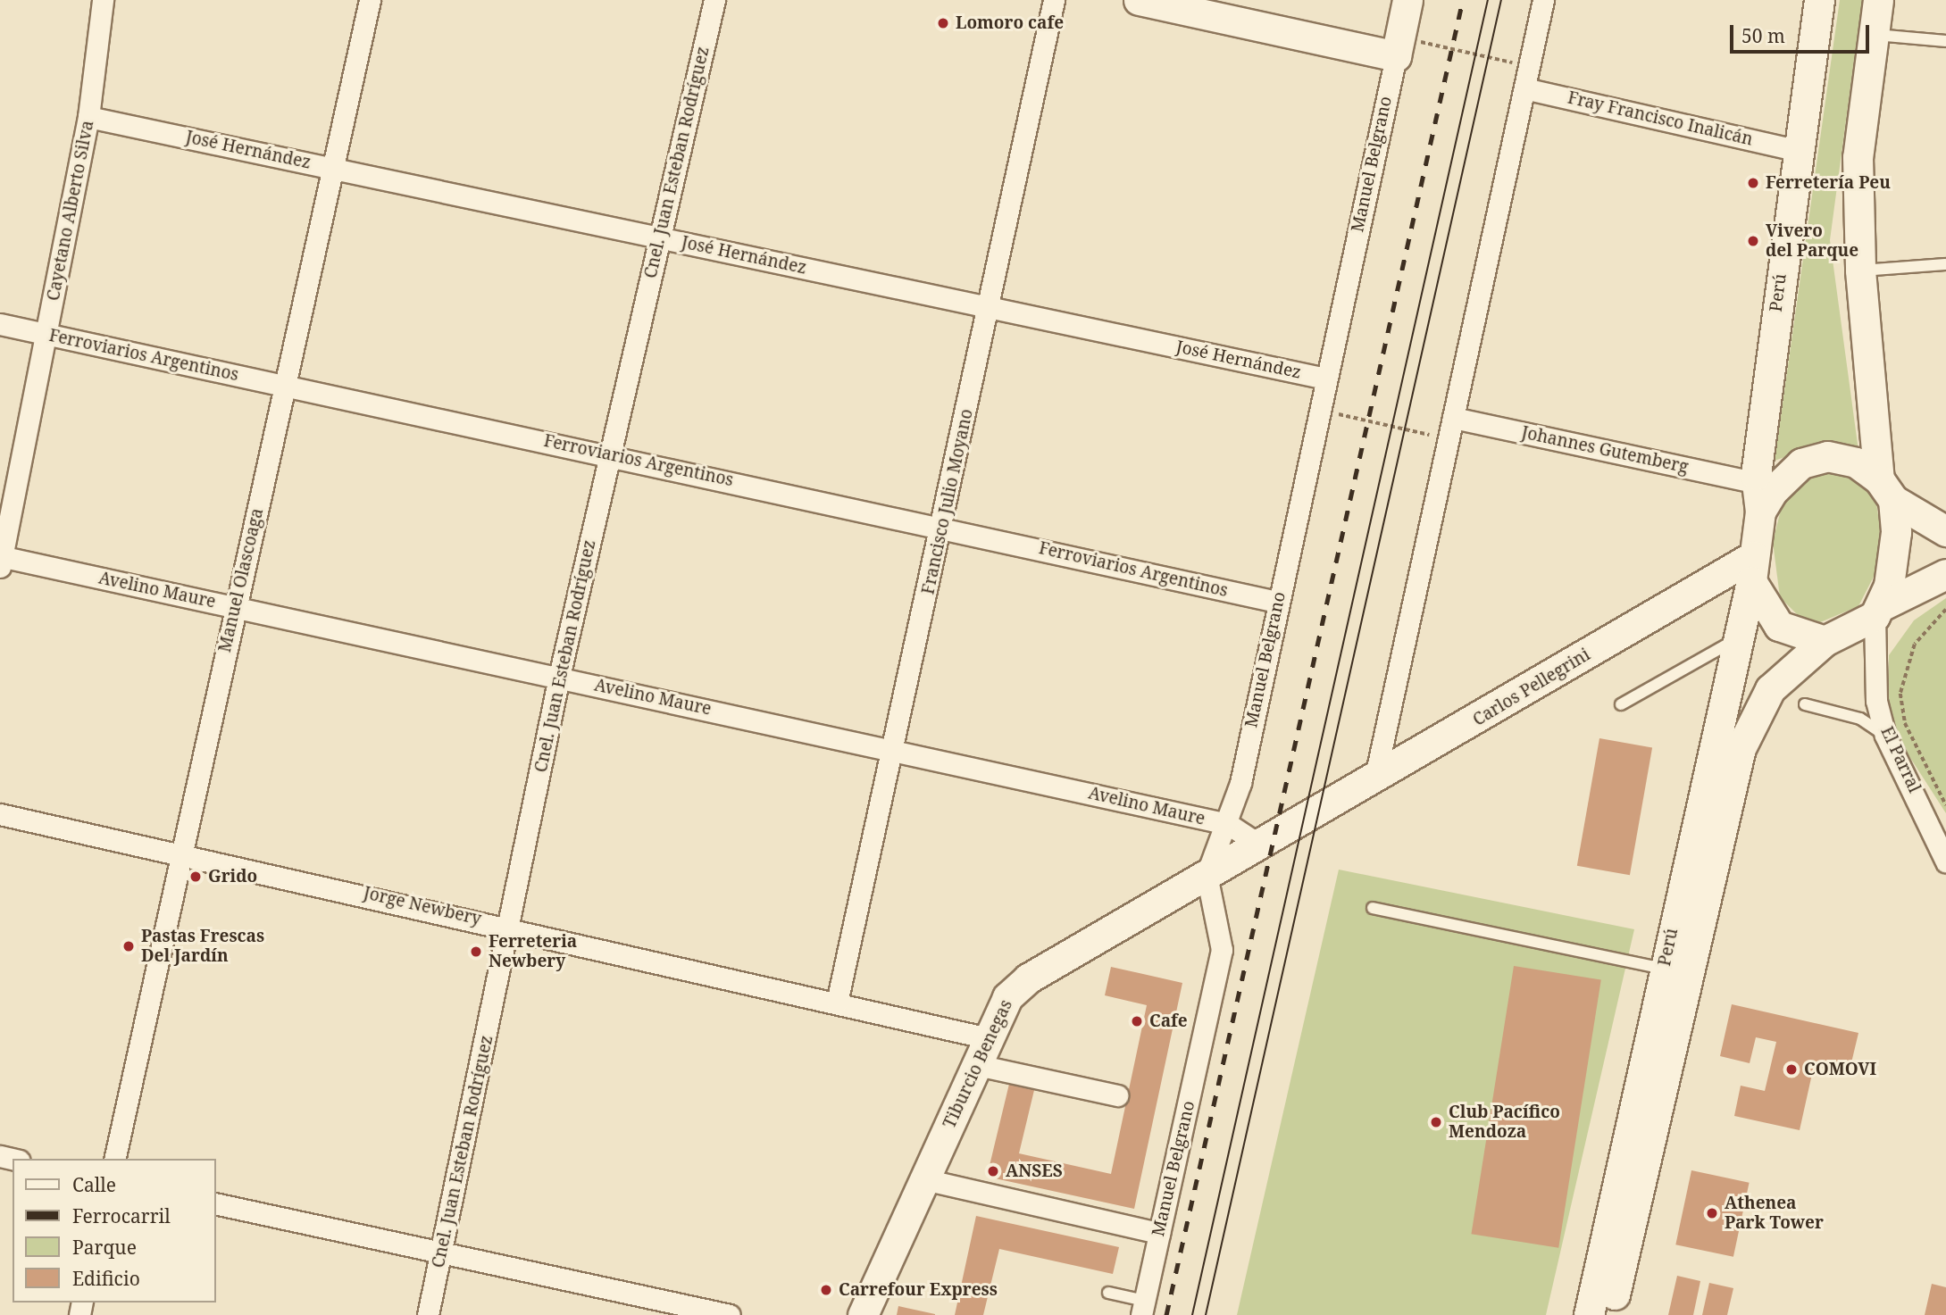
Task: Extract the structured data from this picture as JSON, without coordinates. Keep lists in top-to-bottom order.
{
  "streets": {
    "main road": [
      "Manuel Belgrano",
      "Perú",
      "Carlos Pellegrini",
      "Tiburcio Benegas"
    ],
    "street": [
      "Fray Francisco Inalicán",
      "José Hernández",
      "Cnel. Juan Esteban Rodríguez",
      "Cayetano Alberto Silva",
      "Ferroviarios Argentinos",
      "Johannes Gutemberg",
      "Francisco Julio Moyano",
      "Manuel Olascoaga",
      "Avelino Maure",
      "El Parral",
      "Jorge Newbery"
    ]
  },
  "crossings": [
    ["Fray Francisco Inalicán", "Perú"],
    ["José Hernández", "Cnel. Juan Esteban Rodríguez"],
    ["José Hernández", "Manuel Belgrano"],
    ["José Hernández", "Cayetano Alberto Silva"],
    ["José Hernández", "Francisco Julio Moyano"],
    ["José Hernández", "Manuel Olascoaga"],
    ["Cnel. Juan Esteban Rodríguez", "Ferroviarios Argentinos"],
    ["Cnel. Juan Esteban Rodríguez", "Avelino Maure"],
    ["Cnel. Juan Esteban Rodríguez", "Jorge Newbery"],
    ["Manuel Belgrano", "Ferroviarios Argentinos"],
    ["Manuel Belgrano", "Avelino Maure"],
    ["Manuel Belgrano", "Tiburcio Benegas"],
    ["Cayetano Alberto Silva", "Ferroviarios Argentinos"],
    ["Cayetano Alberto Silva", "Avelino Maure"],
    ["Perú", "Johannes Gutemberg"],
    ["Perú", "Carlos Pellegrini"],
    ["Perú", "El Parral"],
    ["Ferroviarios Argentinos", "Francisco Julio Moyano"],
    ["Ferroviarios Argentinos", "Manuel Olascoaga"],
    ["Francisco Julio Moyano", "Avelino Maure"],
    ["Francisco Julio Moyano", "Jorge Newbery"],
    ["Manuel Olascoaga", "Avelino Maure"],
    ["Manuel Olascoaga", "Jorge Newbery"],
    ["Avelino Maure", "Tiburcio Benegas"],
    ["Carlos Pellegrini", "El Parral"],
    ["Carlos Pellegrini", "Tiburcio Benegas"],
    ["Jorge Newbery", "Tiburcio Benegas"]
  ],
  "places": [
    "Lomoro cafe",
    "Ferretería Peu",
    "Vivero del Parque",
    "Grido",
    "Pastas Frescas Del Jardín",
    "Ferreteria Newbery",
    "Cafe",
    "COMOVI",
    "Club Pacífico Mendoza",
    "ANSES",
    "Athenea Park Tower",
    "Carrefour Express"
  ],
  "legend": [
    "Calle",
    "Ferrocarril",
    "Parque",
    "Edificio"
  ],
  "scale_bar": "50 m"
}
